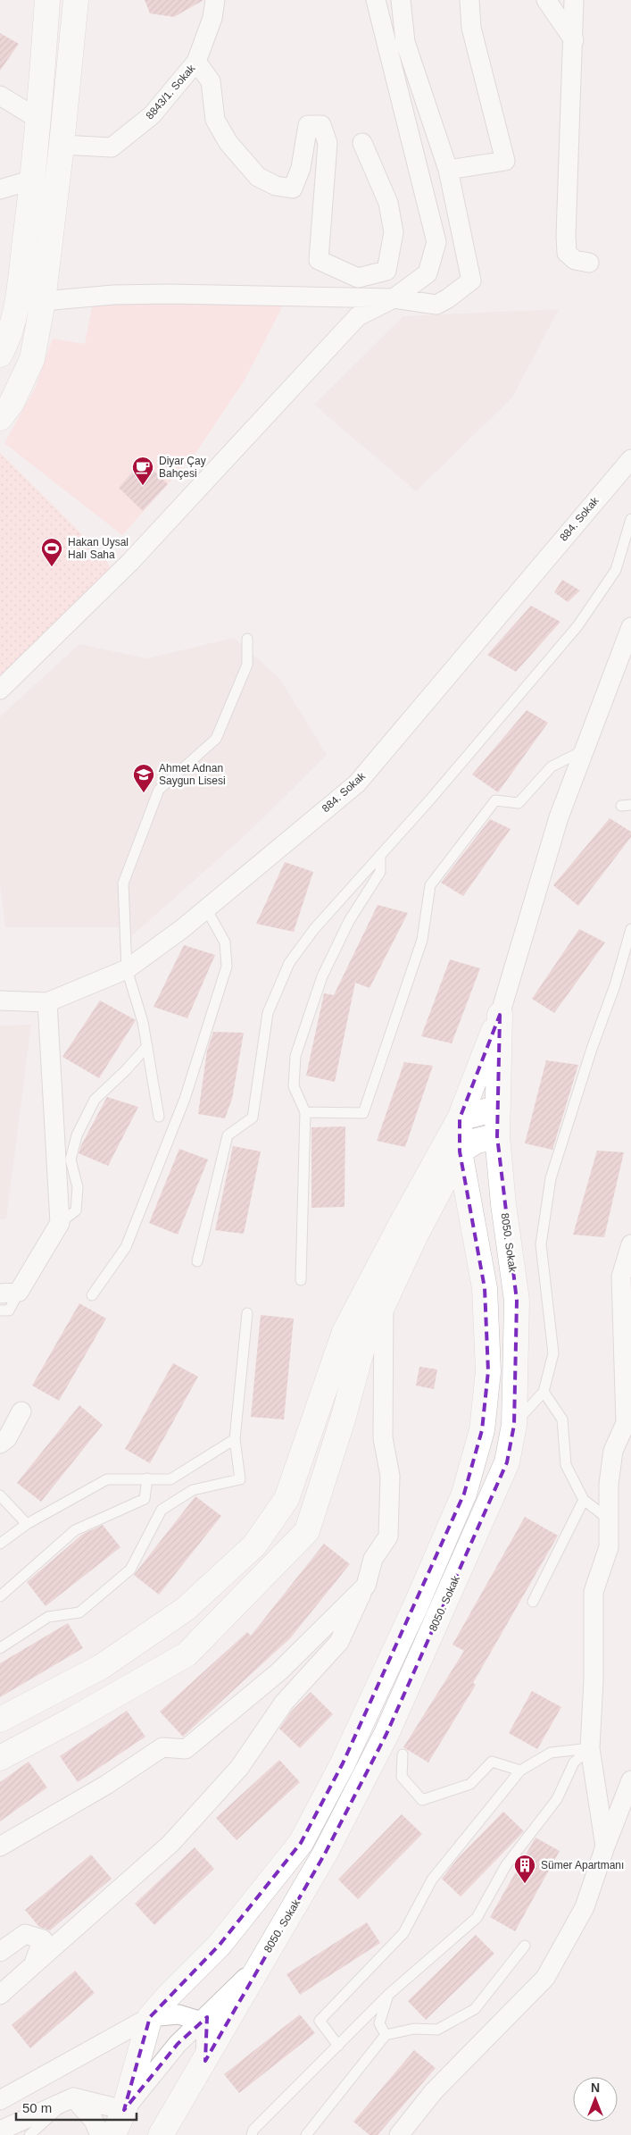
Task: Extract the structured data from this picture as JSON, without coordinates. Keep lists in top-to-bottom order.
{
  "streets": {
    "street": ["8843/1. Sokak", "884. Sokak", "8050. Sokak"]
  },
  "places": {
    "cafe": ["Diyar Çay Bahçesi"],
    "sports": ["Hakan Uysal Halı Saha"],
    "school or university": ["Ahmet Adnan Saygun Lisesi"],
    "building": ["Sümer Apartmanı"]
  },
  "scale_bar": "50 m",
  "north": "top"
}
